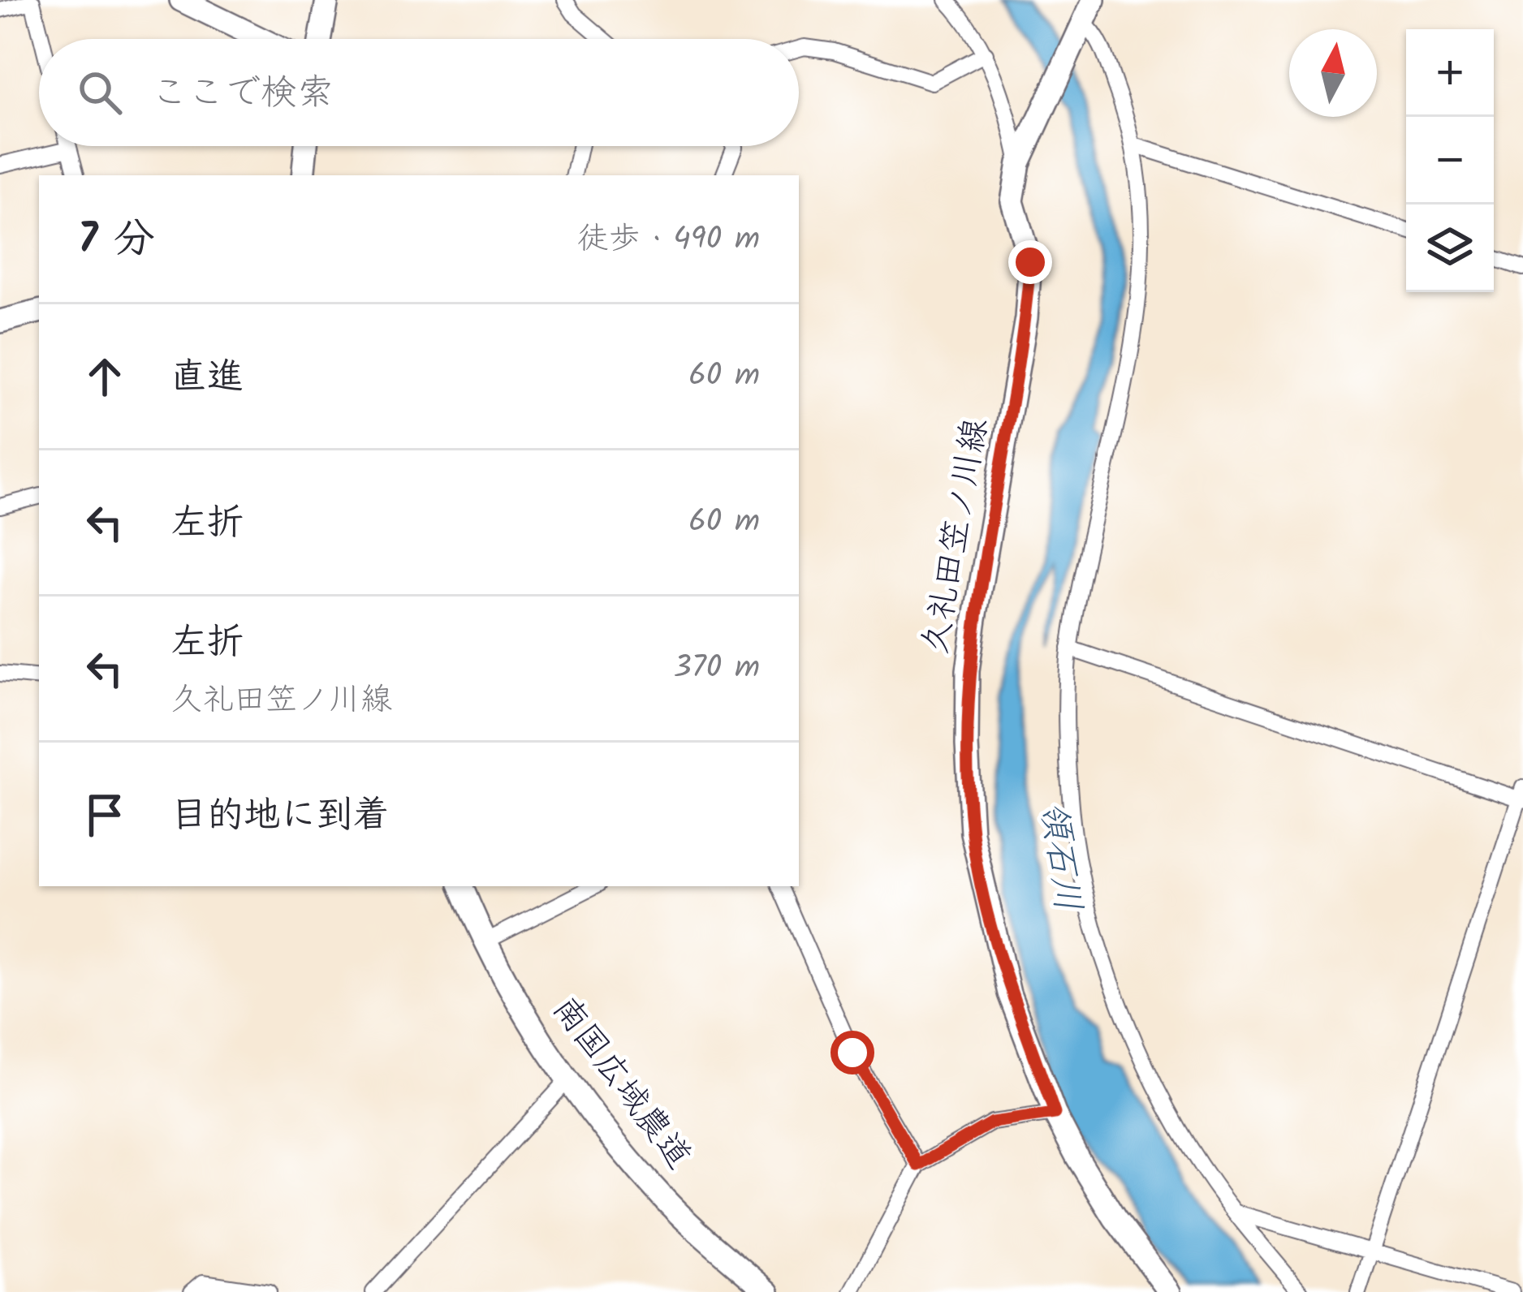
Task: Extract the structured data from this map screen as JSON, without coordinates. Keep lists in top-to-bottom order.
{
  "streets": {
    "main road": ["久礼田笠ノ川線", "南国広域農道"]
  },
  "water": ["領石川"],
  "north": "top",
  "page": {
    "map_buttons": ["+", "−"],
    "search": "ここで検索",
    "heading": ["7 分", "徒歩 · 490 m"],
    "list": [
      ["直進", "60 m"],
      ["左折", "60 m"],
      ["左折", "久礼田笠ノ川線", "370 m"],
      "目的地に到着"
    ]
  }
}
